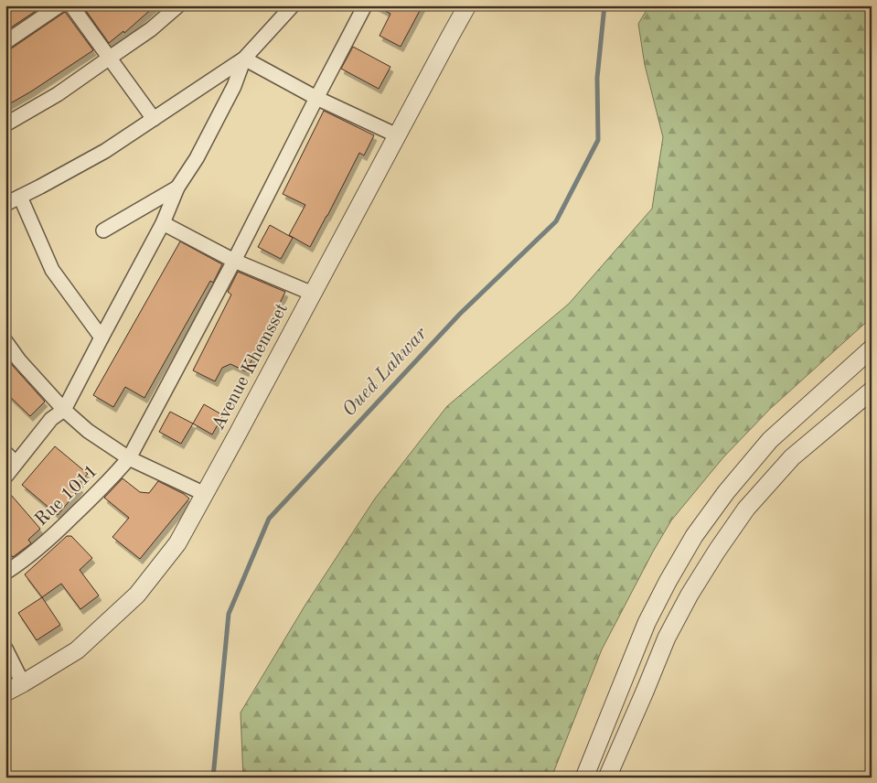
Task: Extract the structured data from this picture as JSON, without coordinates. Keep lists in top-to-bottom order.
{
  "streets": {
    "street": ["Avenue Khemsset", "Rue 1011"]
  },
  "water": ["Oued Lahwar"]
}
